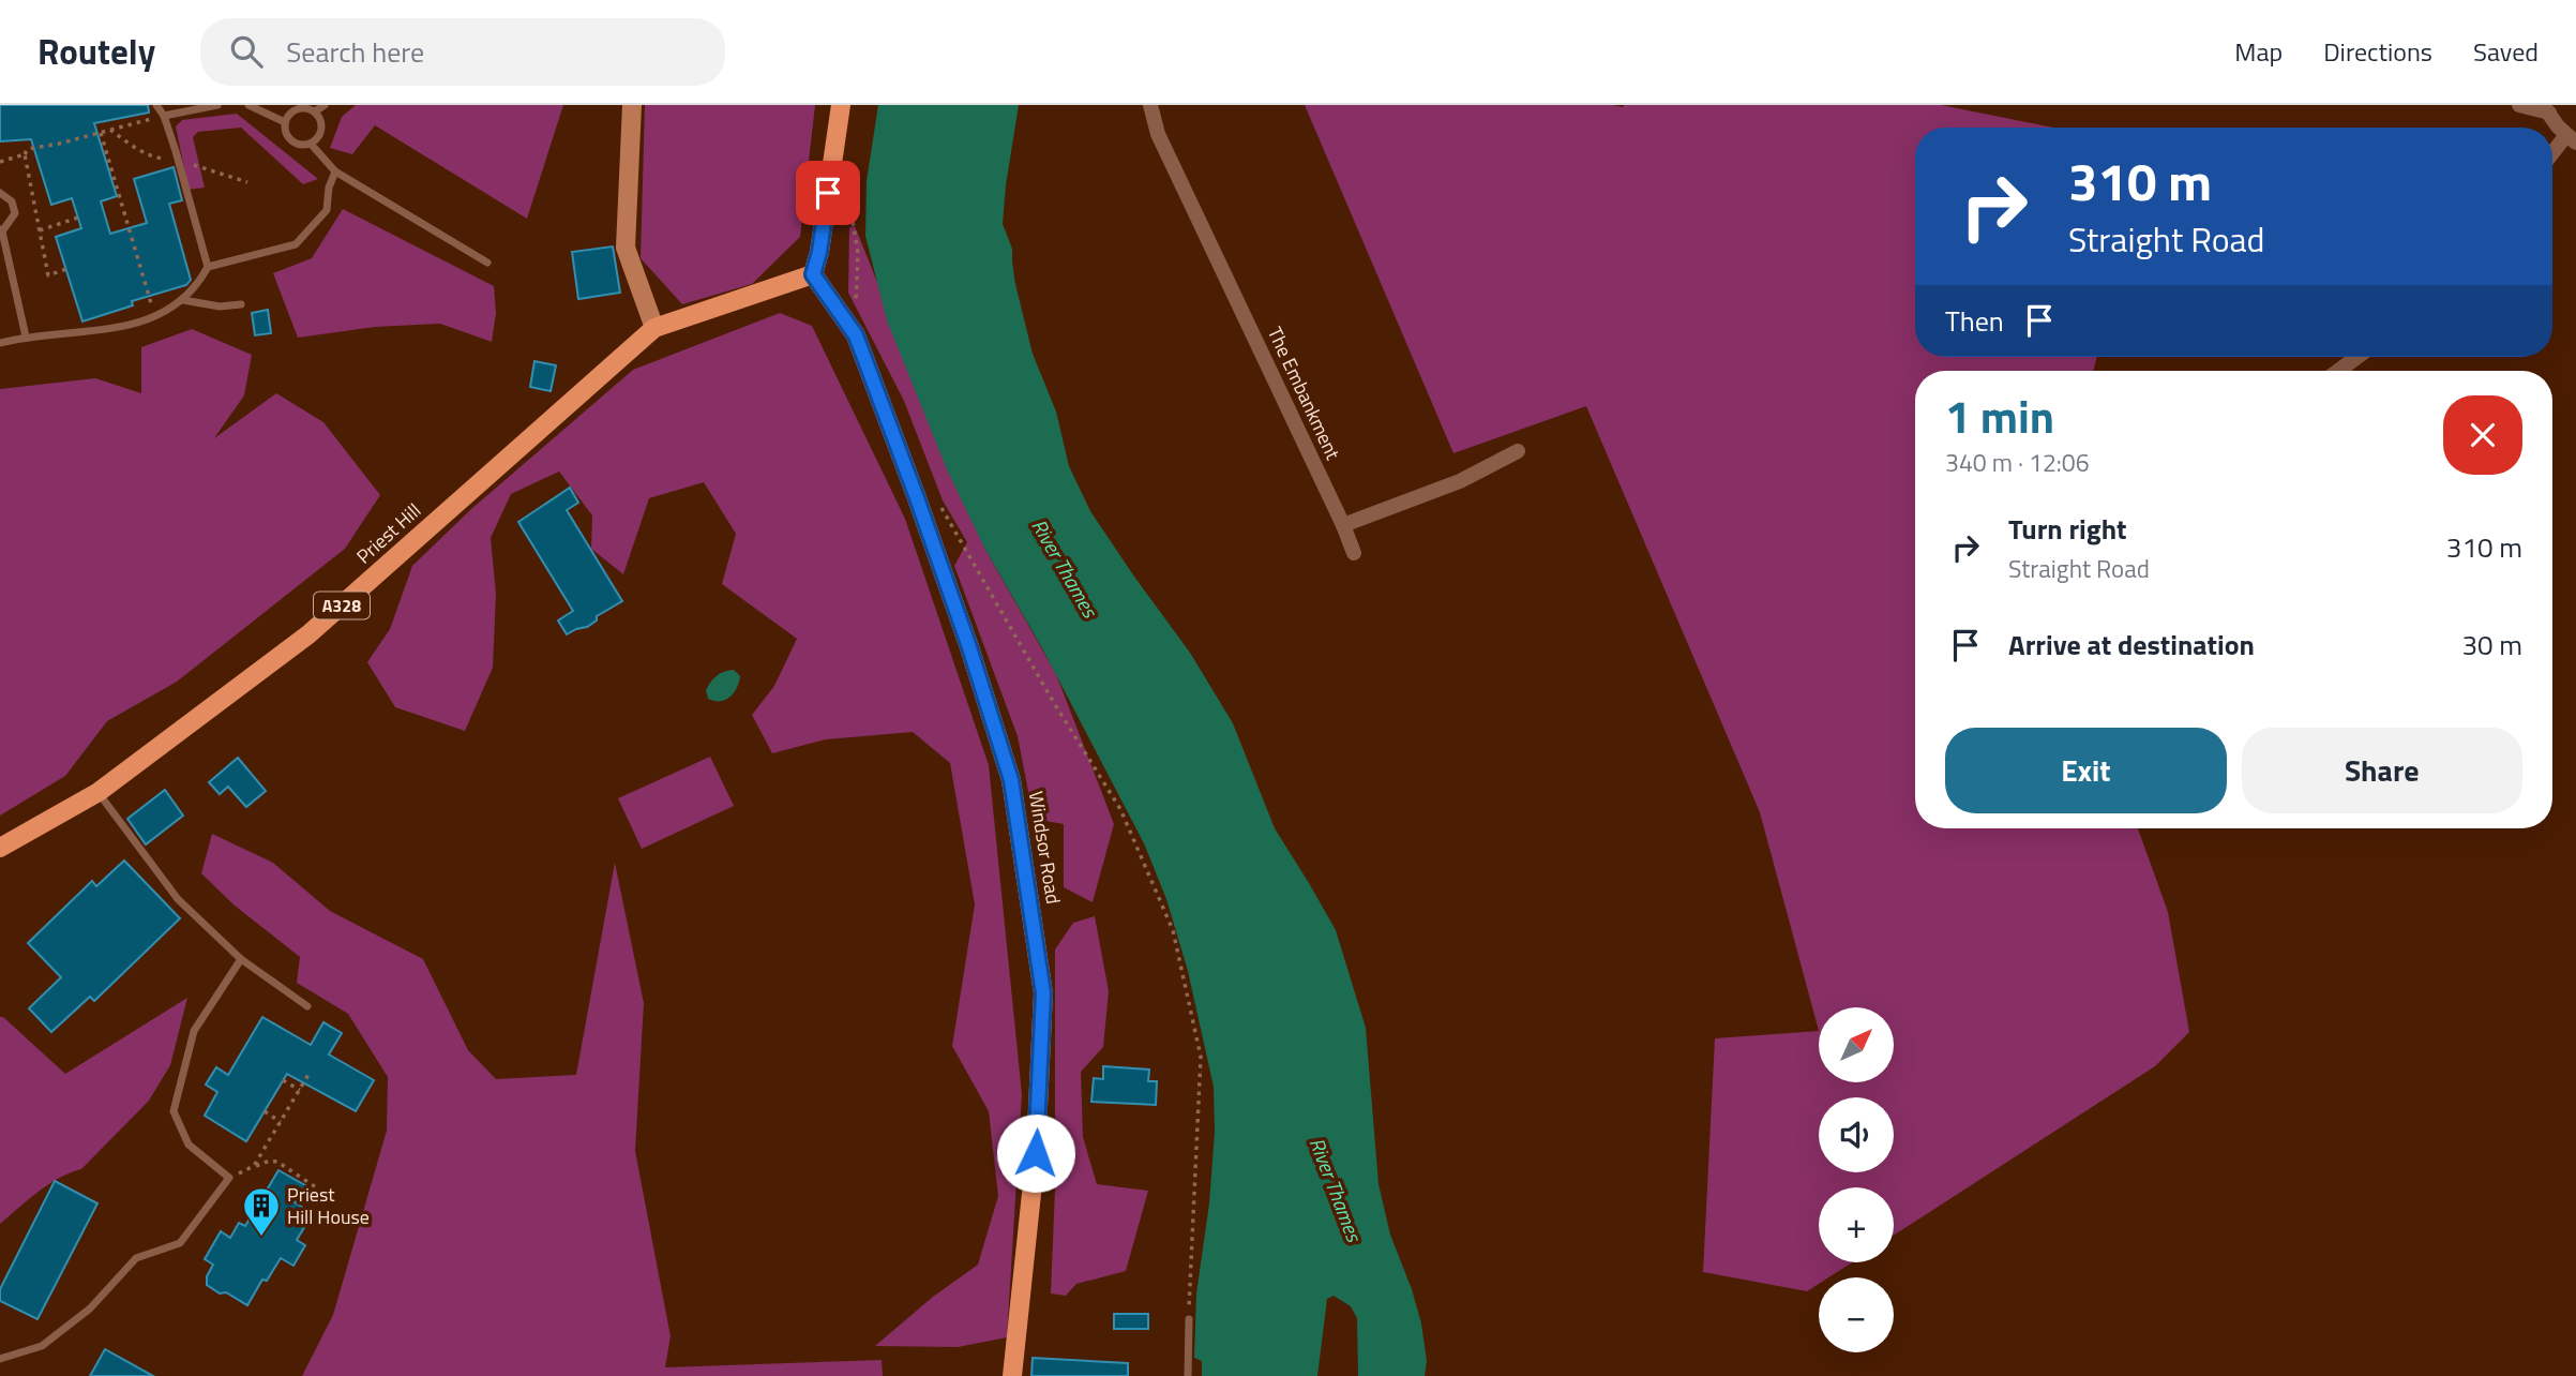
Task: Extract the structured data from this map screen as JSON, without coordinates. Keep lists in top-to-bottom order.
{
  "streets": {
    "main road": ["Priest Hill", "A328", "Windsor Road"],
    "street": ["The Embankment"]
  },
  "crossings": [
    ["Priest Hill", "Windsor Road"]
  ],
  "water": ["River Thames"],
  "places": {
    "building": ["Priest Hill House"]
  },
  "north": "top right",
  "page": {
    "header": "Routely",
    "search": "Search here",
    "nav": ["Map", "Directions", "Saved"],
    "turn": ["310 m", "Straight Road"],
    "then": "Then",
    "heading": ["1 min", "340 m · 12:06"],
    "list": [
      {
        "name": "Turn right",
        "note": "Straight Road",
        "value": "310 m"
      },
      {
        "name": "Arrive at destination",
        "value": "30 m"
      }
    ],
    "buttons": ["Exit", "Share"],
    "map_buttons": ["+", "−"]
  }
}
